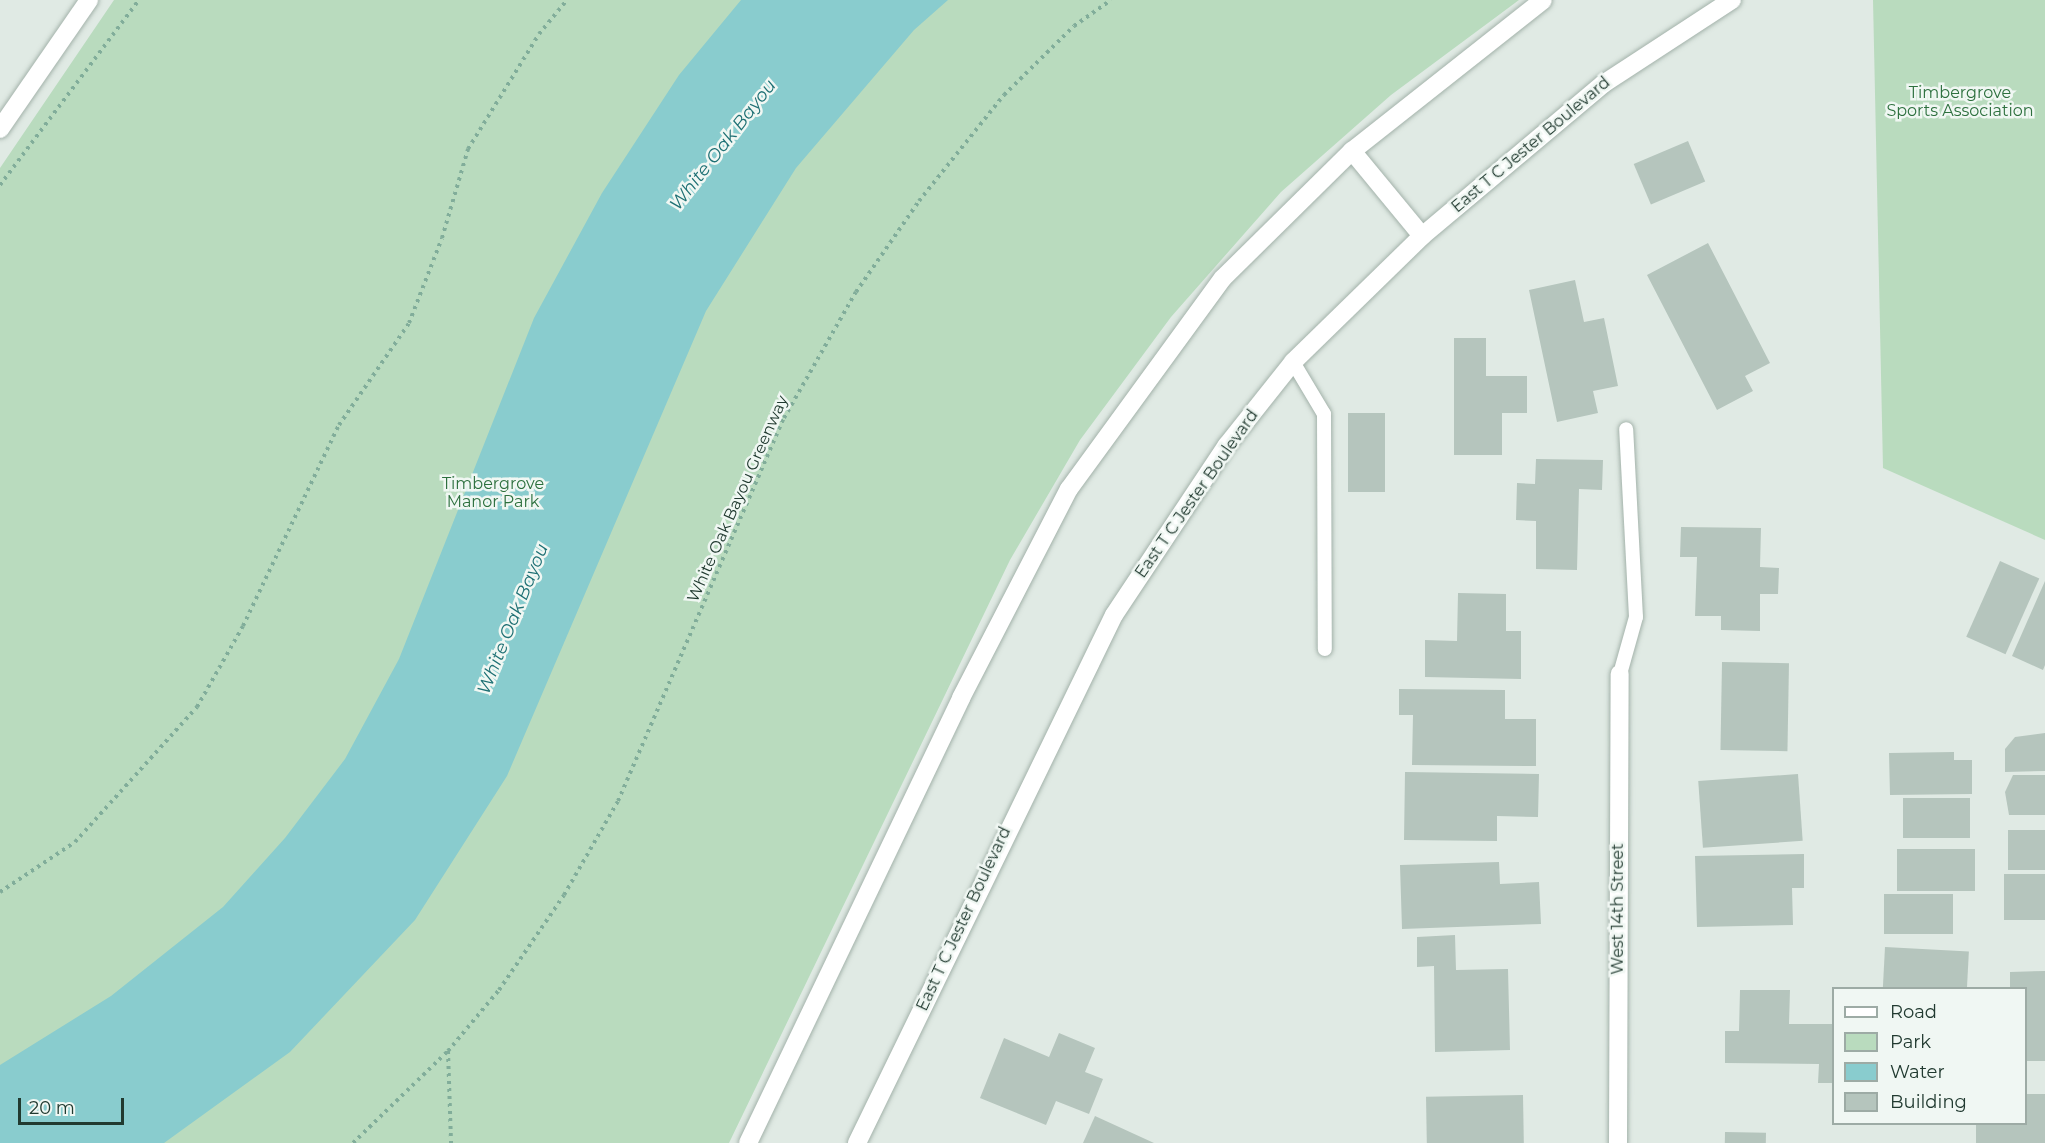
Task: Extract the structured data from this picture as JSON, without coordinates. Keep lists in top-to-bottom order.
{
  "streets": {
    "street": ["East T C Jester Boulevard", "West 14th Street"],
    "path": ["White Oak Bayou Greenway"]
  },
  "water": ["White Oak Bayou"],
  "parks": ["Timbergrove Sports Association", "Timbergrove Manor Park"],
  "legend": [
    "Road",
    "Park",
    "Water",
    "Building"
  ],
  "scale_bar": "20 m"
}
